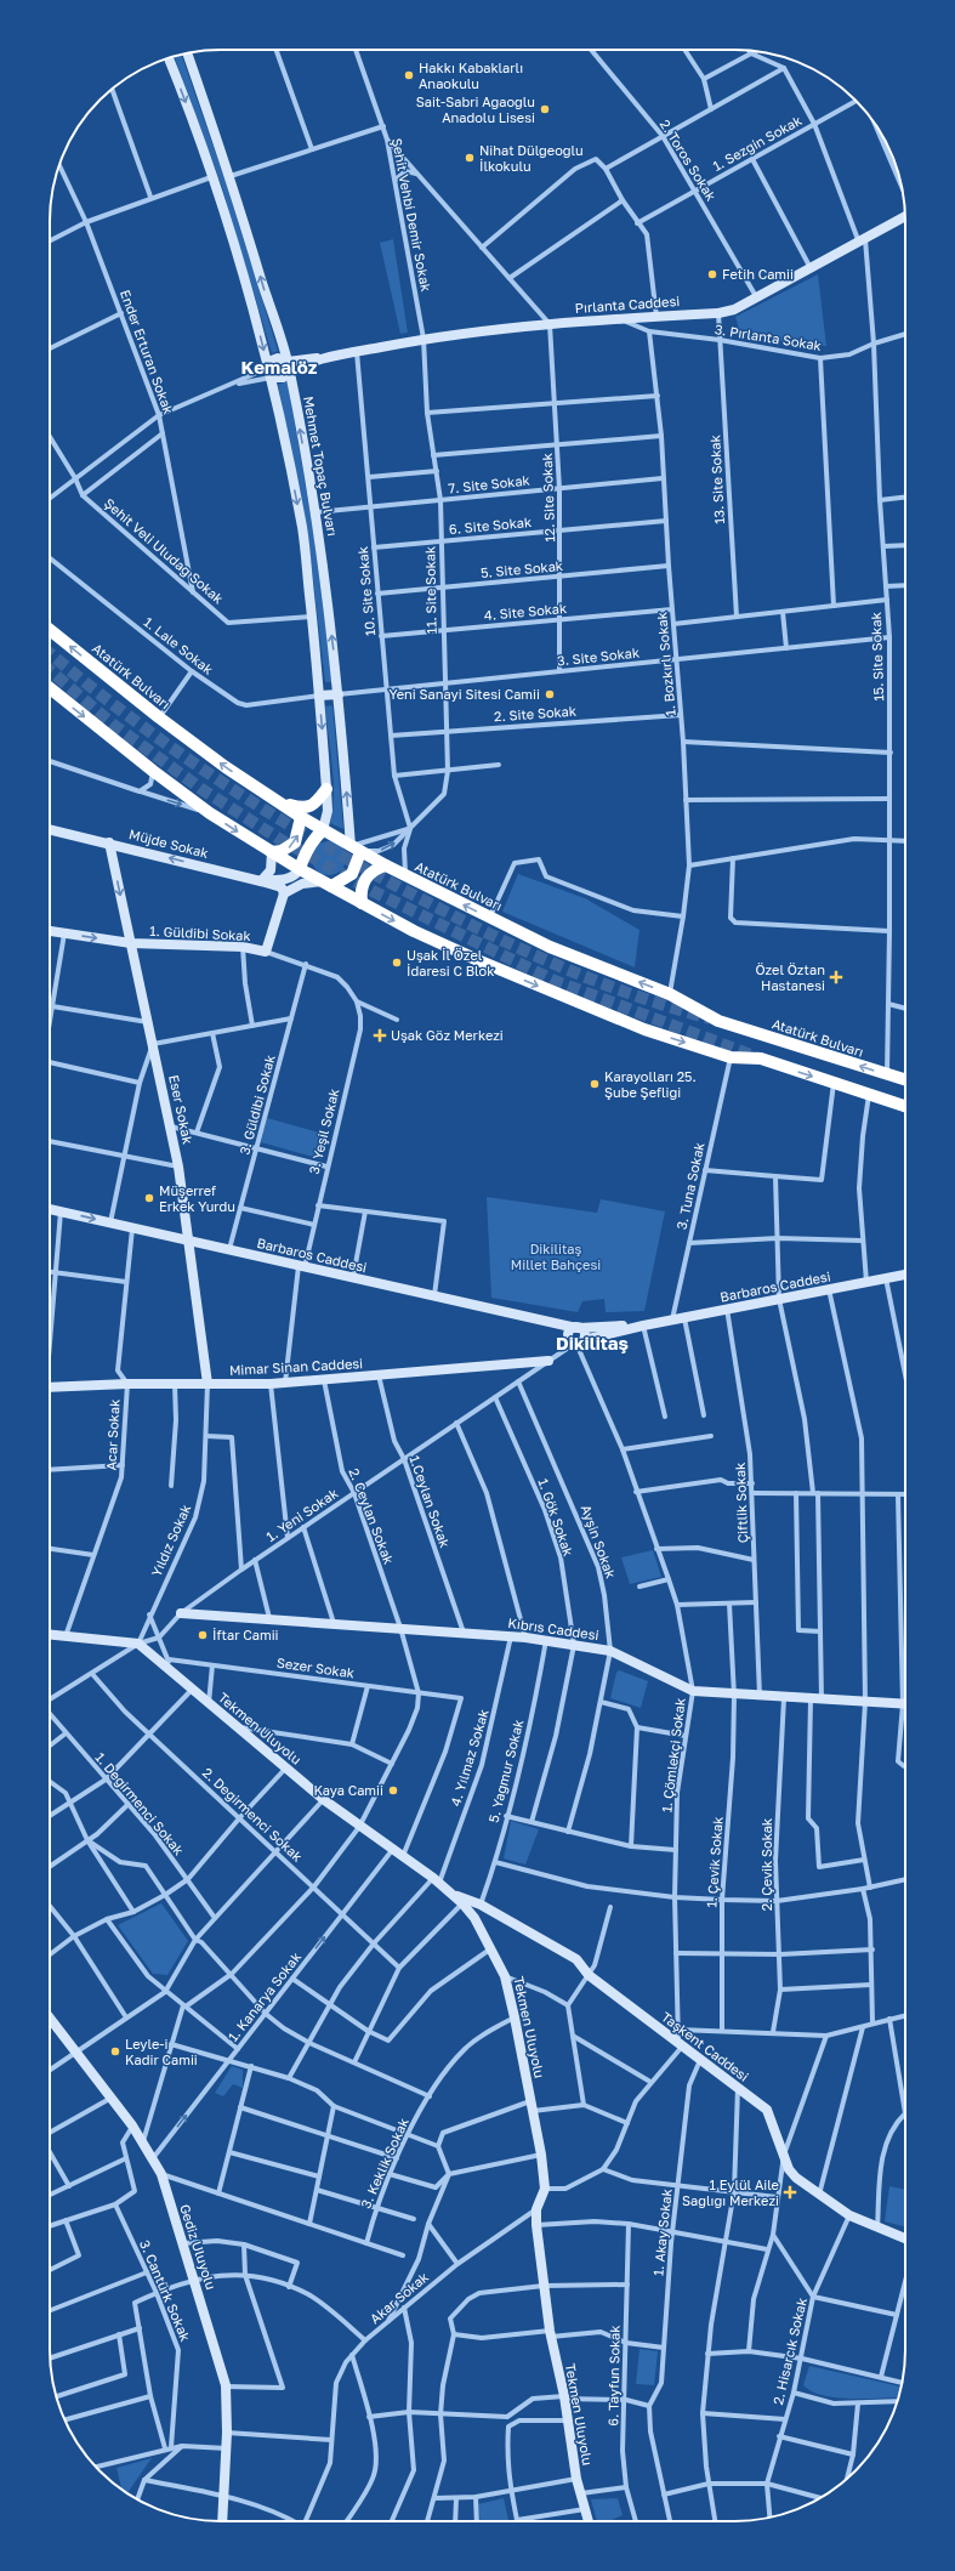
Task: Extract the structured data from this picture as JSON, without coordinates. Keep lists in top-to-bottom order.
{
  "streets": {
    "highway": ["Atatürk Bulvarı"],
    "street": [
      "1. Sezgin Sokak",
      "2. Toros Sokak",
      "Şehit Vehbi Demir Sokak",
      "Pırlanta Caddesi",
      "3. Pırlanta Sokak",
      "Ender Erturan Sokak",
      "Mehmet Topaç Bulvarı",
      "13. Site Sokak",
      "7. Site Sokak",
      "12. Site Sokak",
      "6. Site Sokak",
      "Şehit Veli Uludağ Sokak",
      "5. Site Sokak",
      "11. Site Sokak",
      "10. Site Sokak",
      "4. Site Sokak",
      "1. Lale Sokak",
      "3. Site Sokak",
      "15. Site Sokak",
      "1. Bozkırlı Sokak",
      "2. Site Sokak",
      "Müjde Sokak",
      "1. Güldibi Sokak",
      "3. Güldibi Sokak",
      "Eser Sokak",
      "3. Yeşil Sokak",
      "3. Tuna Sokak",
      "Barbaros Caddesi",
      "Mimar Sinan Caddesi",
      "Acar Sokak",
      "1.Ceylan Sokak",
      "Çiftlik Sokak",
      "1. Yeni Sokak",
      "2. Ceylan Sokak",
      "1. Gök Sokak",
      "Yıldız Sokak",
      "Ayşin Sokak",
      "Kıbrıs Caddesi",
      "Sezer Sokak",
      "Tekmen Uluyolu",
      "1. Çömlekçi Sokak",
      "4. Yılmaz Sokak",
      "5. Yağmur Sokak",
      "1. Değirmenci Sokak",
      "2. Değirmenci Sokak",
      "1. Çevik Sokak",
      "2. Çevik Sokak",
      "1. Kanarya Sokak",
      "Taşkent Caddesi",
      "3. Keklik Sokak",
      "1. Akay Sokak",
      "Gediz Uluyolu",
      "3. Cantürk Sokak",
      "Akar Sokak",
      "2. Hisarcık Sokak",
      "6. Tayfun Sokak"
    ]
  },
  "crossings": [
    ["1. Sezgin Sokak", "2. Toros Sokak"],
    ["1. Sezgin Sokak", "15. Site Sokak"],
    ["2. Toros Sokak", "Pırlanta Caddesi"],
    ["Şehit Vehbi Demir Sokak", "Pırlanta Caddesi"],
    ["Şehit Vehbi Demir Sokak", "11. Site Sokak"],
    ["Pırlanta Caddesi", "3. Pırlanta Sokak"],
    ["Pırlanta Caddesi", "Mehmet Topaç Bulvarı"],
    ["Pırlanta Caddesi", "13. Site Sokak"],
    ["Pırlanta Caddesi", "12. Site Sokak"],
    ["Pırlanta Caddesi", "11. Site Sokak"],
    ["Pırlanta Caddesi", "10. Site Sokak"],
    ["Pırlanta Caddesi", "15. Site Sokak"],
    ["3. Pırlanta Sokak", "13. Site Sokak"],
    ["3. Pırlanta Sokak", "15. Site Sokak"],
    ["3. Pırlanta Sokak", "1. Bozkırlı Sokak"],
    ["Ender Erturan Sokak", "Şehit Veli Uludağ Sokak"],
    ["Mehmet Topaç Bulvarı", "7. Site Sokak"],
    ["Mehmet Topaç Bulvarı", "11. Site Sokak"],
    ["Mehmet Topaç Bulvarı", "3. Site Sokak"],
    ["Mehmet Topaç Bulvarı", "Atatürk Bulvarı"],
    ["7. Site Sokak", "12. Site Sokak"],
    ["7. Site Sokak", "11. Site Sokak"],
    ["7. Site Sokak", "10. Site Sokak"],
    ["7. Site Sokak", "1. Bozkırlı Sokak"],
    ["12. Site Sokak", "6. Site Sokak"],
    ["12. Site Sokak", "5. Site Sokak"],
    ["12. Site Sokak", "4. Site Sokak"],
    ["12. Site Sokak", "3. Site Sokak"],
    ["6. Site Sokak", "11. Site Sokak"],
    ["6. Site Sokak", "10. Site Sokak"],
    ["6. Site Sokak", "1. Bozkırlı Sokak"],
    ["5. Site Sokak", "11. Site Sokak"],
    ["5. Site Sokak", "10. Site Sokak"],
    ["5. Site Sokak", "1. Bozkırlı Sokak"],
    ["11. Site Sokak", "10. Site Sokak"],
    ["11. Site Sokak", "4. Site Sokak"],
    ["11. Site Sokak", "3. Site Sokak"],
    ["11. Site Sokak", "Atatürk Bulvarı"],
    ["11. Site Sokak", "2. Site Sokak"],
    ["10. Site Sokak", "4. Site Sokak"],
    ["10. Site Sokak", "3. Site Sokak"],
    ["10. Site Sokak", "2. Site Sokak"],
    ["4. Site Sokak", "1. Bozkırlı Sokak"],
    ["3. Site Sokak", "15. Site Sokak"],
    ["3. Site Sokak", "1. Bozkırlı Sokak"],
    ["15. Site Sokak", "Atatürk Bulvarı"],
    ["1. Bozkırlı Sokak", "Atatürk Bulvarı"],
    ["1. Bozkırlı Sokak", "2. Site Sokak"],
    ["Müjde Sokak", "Eser Sokak"],
    ["1. Güldibi Sokak", "3. Güldibi Sokak"],
    ["1. Güldibi Sokak", "Eser Sokak"],
    ["1. Güldibi Sokak", "3. Yeşil Sokak"],
    ["3. Güldibi Sokak", "Barbaros Caddesi"],
    ["Eser Sokak", "Barbaros Caddesi"],
    ["Eser Sokak", "Mimar Sinan Caddesi"],
    ["Eser Sokak", "Yıldız Sokak"],
    ["3. Yeşil Sokak", "Barbaros Caddesi"],
    ["3. Yeşil Sokak", "Mimar Sinan Caddesi"],
    ["3. Tuna Sokak", "Barbaros Caddesi"],
    ["Barbaros Caddesi", "Acar Sokak"],
    ["Barbaros Caddesi", "Çiftlik Sokak"],
    ["Mimar Sinan Caddesi", "Acar Sokak"],
    ["Mimar Sinan Caddesi", "1.Ceylan Sokak"],
    ["Mimar Sinan Caddesi", "1. Yeni Sokak"],
    ["Mimar Sinan Caddesi", "2. Ceylan Sokak"],
    ["Mimar Sinan Caddesi", "Yıldız Sokak"],
    ["1.Ceylan Sokak", "1. Yeni Sokak"],
    ["1.Ceylan Sokak", "Kıbrıs Caddesi"],
    ["Çiftlik Sokak", "Kıbrıs Caddesi"],
    ["1. Yeni Sokak", "2. Ceylan Sokak"],
    ["1. Yeni Sokak", "1. Gök Sokak"],
    ["1. Yeni Sokak", "Ayşin Sokak"],
    ["1. Yeni Sokak", "Kıbrıs Caddesi"],
    ["1. Yeni Sokak", "1. Çömlekçi Sokak"],
    ["2. Ceylan Sokak", "Kıbrıs Caddesi"],
    ["2. Ceylan Sokak", "Sezer Sokak"],
    ["1. Gök Sokak", "Kıbrıs Caddesi"],
    ["Yıldız Sokak", "Tekmen Uluyolu"],
    ["Ayşin Sokak", "Kıbrıs Caddesi"],
    ["Kıbrıs Caddesi", "1. Çömlekçi Sokak"],
    ["Kıbrıs Caddesi", "4. Yılmaz Sokak"],
    ["Kıbrıs Caddesi", "5. Yağmur Sokak"],
    ["Kıbrıs Caddesi", "1. Çevik Sokak"],
    ["Kıbrıs Caddesi", "2. Çevik Sokak"],
    ["Sezer Sokak", "Tekmen Uluyolu"],
    ["Tekmen Uluyolu", "4. Yılmaz Sokak"],
    ["Tekmen Uluyolu", "1. Kanarya Sokak"],
    ["Tekmen Uluyolu", "Taşkent Caddesi"],
    ["Tekmen Uluyolu", "3. Keklik Sokak"],
    ["Tekmen Uluyolu", "Akar Sokak"],
    ["1. Çömlekçi Sokak", "Taşkent Caddesi"],
    ["5. Yağmur Sokak", "Taşkent Caddesi"],
    ["2. Değirmenci Sokak", "1. Kanarya Sokak"],
    ["1. Kanarya Sokak", "Gediz Uluyolu"],
    ["Taşkent Caddesi", "1. Akay Sokak"],
    ["Taşkent Caddesi", "2. Hisarcık Sokak"]
  ],
  "districts": ["Kemalöz", "Dikilitaş"],
  "parks": ["Dikilitaş Millet Bahçesi"],
  "places": {
    "other": [
      "Hakkı Kabaklarlı Anaokulu",
      "Sait-Sabri Ağaoğlu Anadolu Lisesi",
      "Nihat Dülgeoğlu İlkokulu",
      "Fetih Camii",
      "Yeni Sanayi Sitesi Camii",
      "Uşak İl Özel İdaresi C Blok",
      "Karayolları 25. Şube Şefliği",
      "Müşerref Erkek Yurdu",
      "İftar Camii",
      "Kaya Camii",
      "Leyle-i Kadir Camii"
    ],
    "health": ["Özel Öztan Hastanesi", "Uşak Göz Merkezi", "1 Eylül Aile Sağlığı Merkezi"]
  }
}
